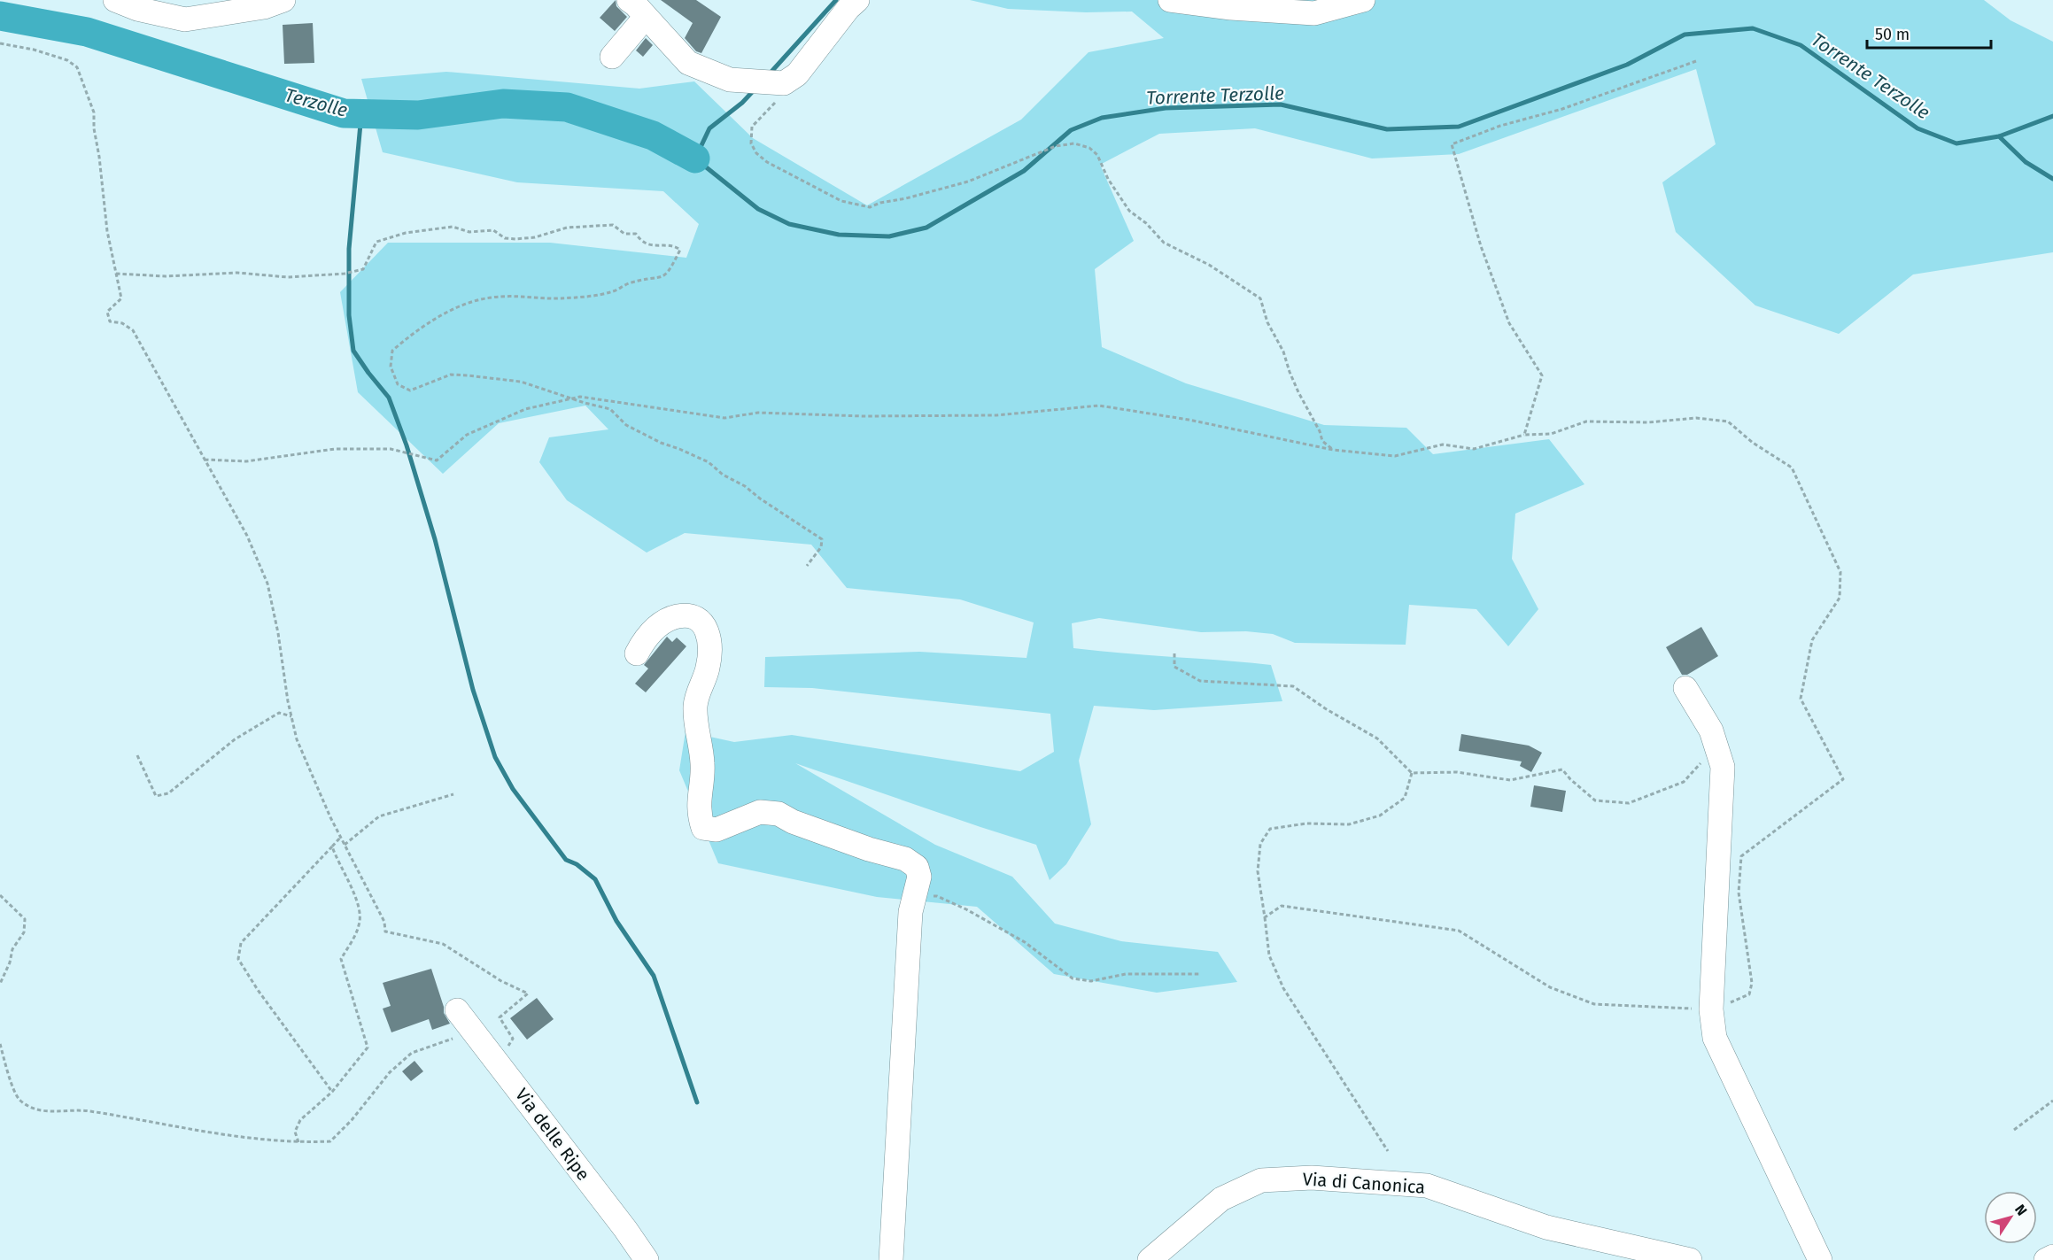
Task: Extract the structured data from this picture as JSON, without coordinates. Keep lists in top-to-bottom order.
{
  "streets": {
    "street": ["Via delle Ripe", "Via di Canonica"]
  },
  "water": ["Torrente Terzolle", "Terzolle"],
  "scale_bar": "50 m",
  "north": "top right"
}
